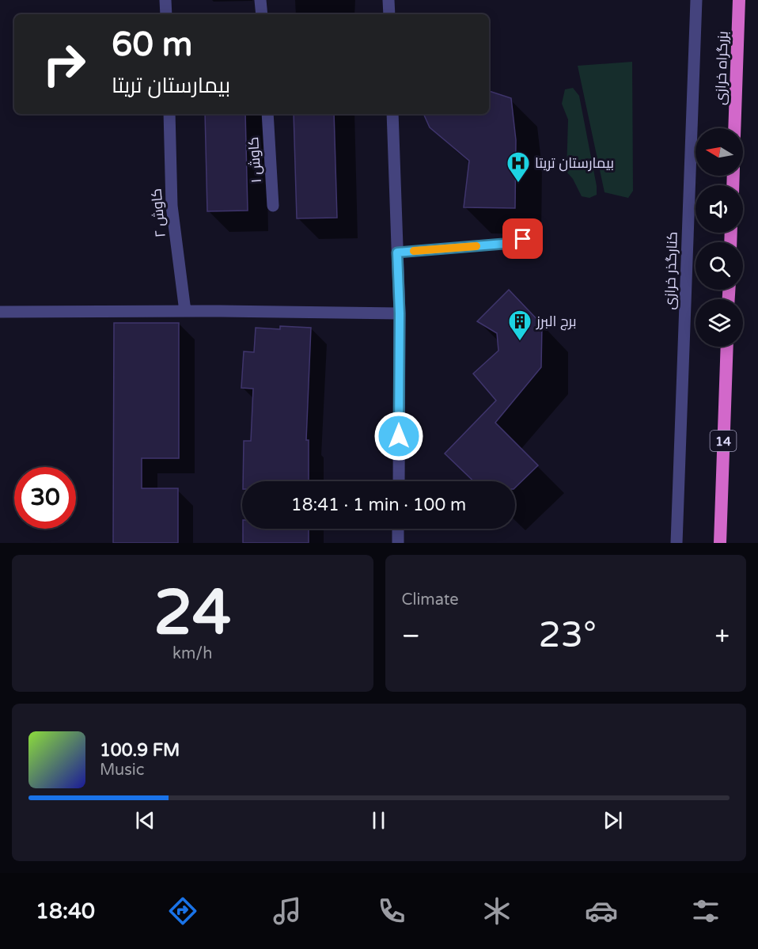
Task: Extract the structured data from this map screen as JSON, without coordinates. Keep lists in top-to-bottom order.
{
  "streets": {
    "highway": ["بزرگراه خرازی", "14"],
    "street": ["کاوش ۱", "کاوش ۲", "کنارگذر خرازی"]
  },
  "places": {
    "hospital": ["بیمارستان تریتا"],
    "building": ["برج البرز"]
  },
  "north": "left",
  "page": {
    "turn": ["60 m", "بیمارستان تریتا"],
    "limit": "30",
    "trip": "18:41 · 1 min · 100 m",
    "tile": [
      ["24", "km/h"],
      "Climate"
    ],
    "heat": ["−", "23°", "+"],
    "song": ["100.9 FM", "Music"],
    "tabs": "18:40"
  }
}
